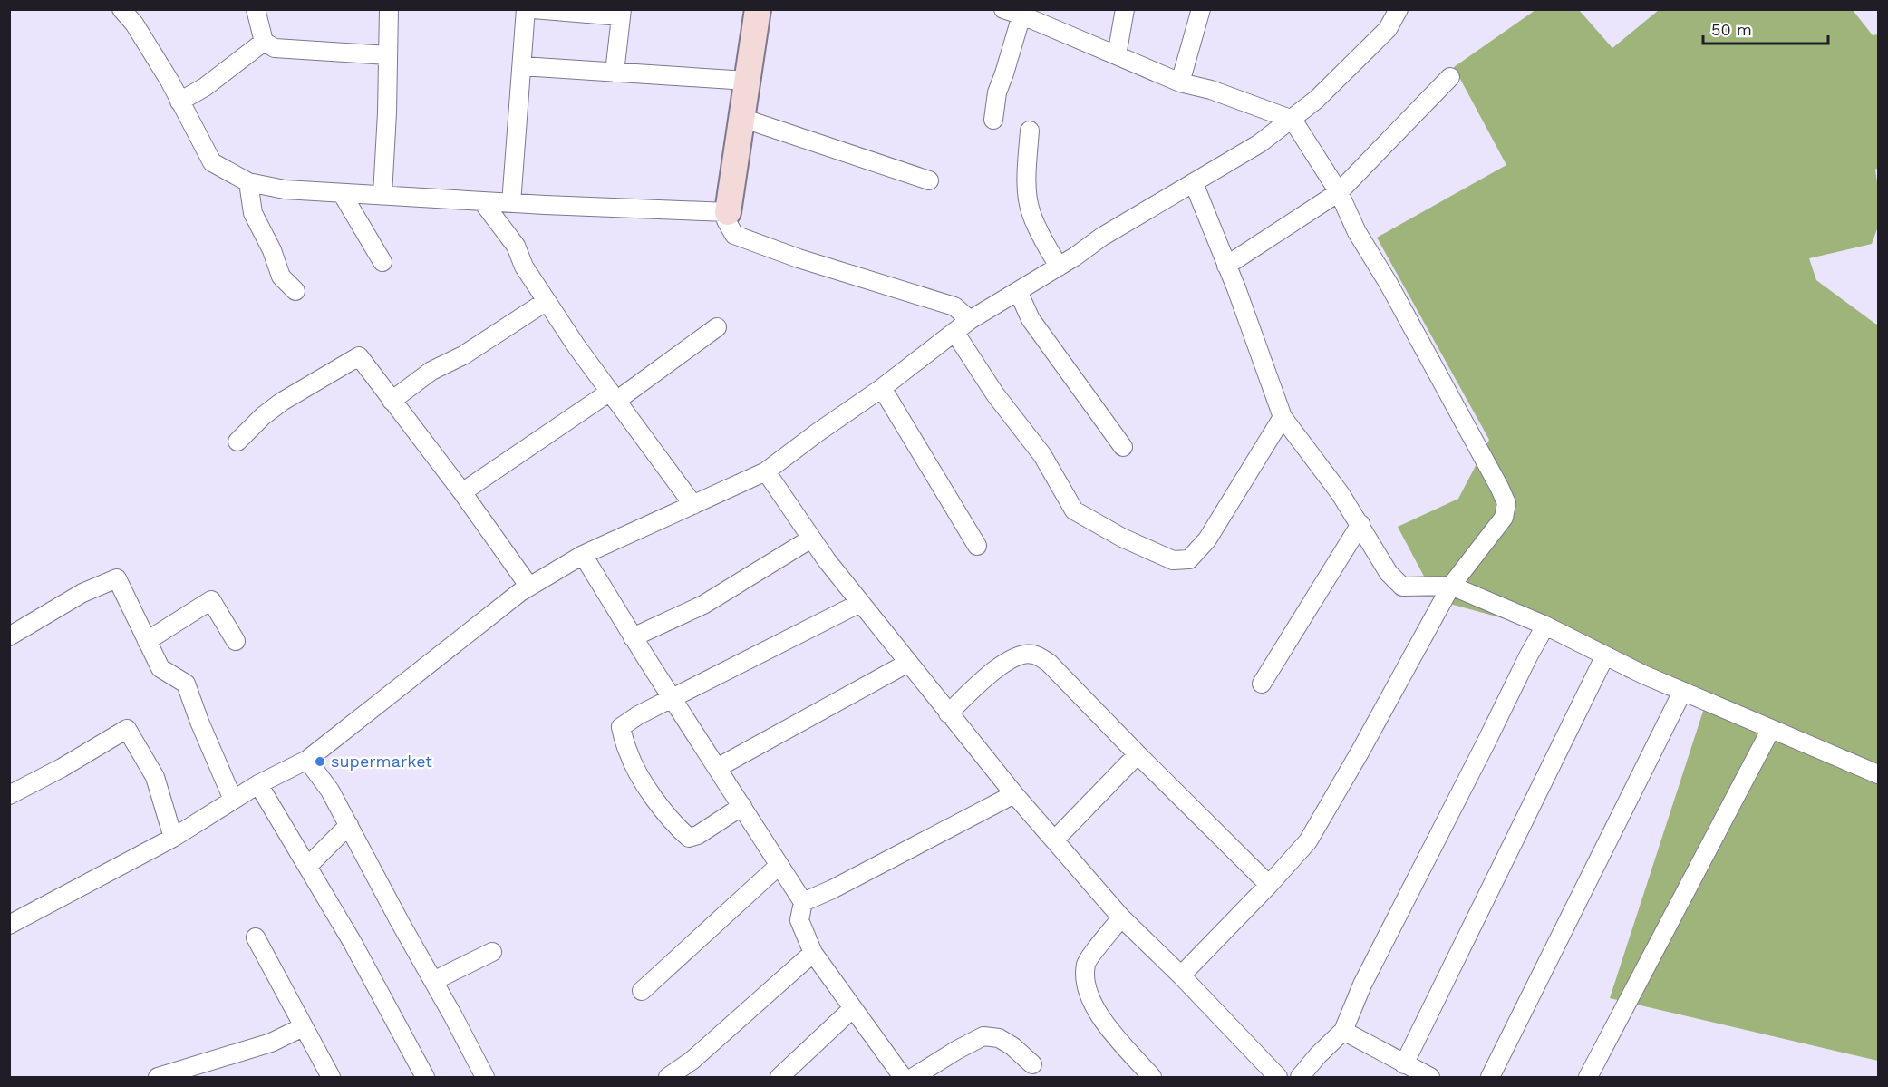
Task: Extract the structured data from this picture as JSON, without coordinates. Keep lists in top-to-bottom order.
{
  "places": ["supermarket"],
  "scale_bar": "50 m"
}
